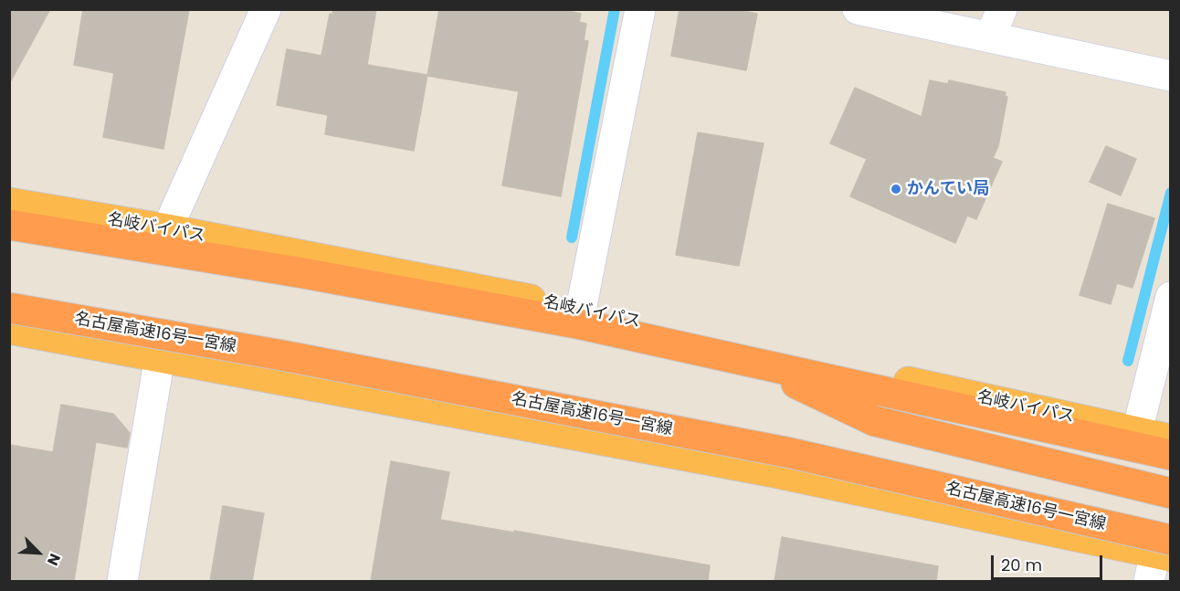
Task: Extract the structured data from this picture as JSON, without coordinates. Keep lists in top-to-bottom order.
{
  "streets": {
    "highway": ["名岐バイパス", "名古屋高速16号一宮線"]
  },
  "places": ["かんてい局"],
  "scale_bar": "20 m",
  "north": "bottom right"
}
